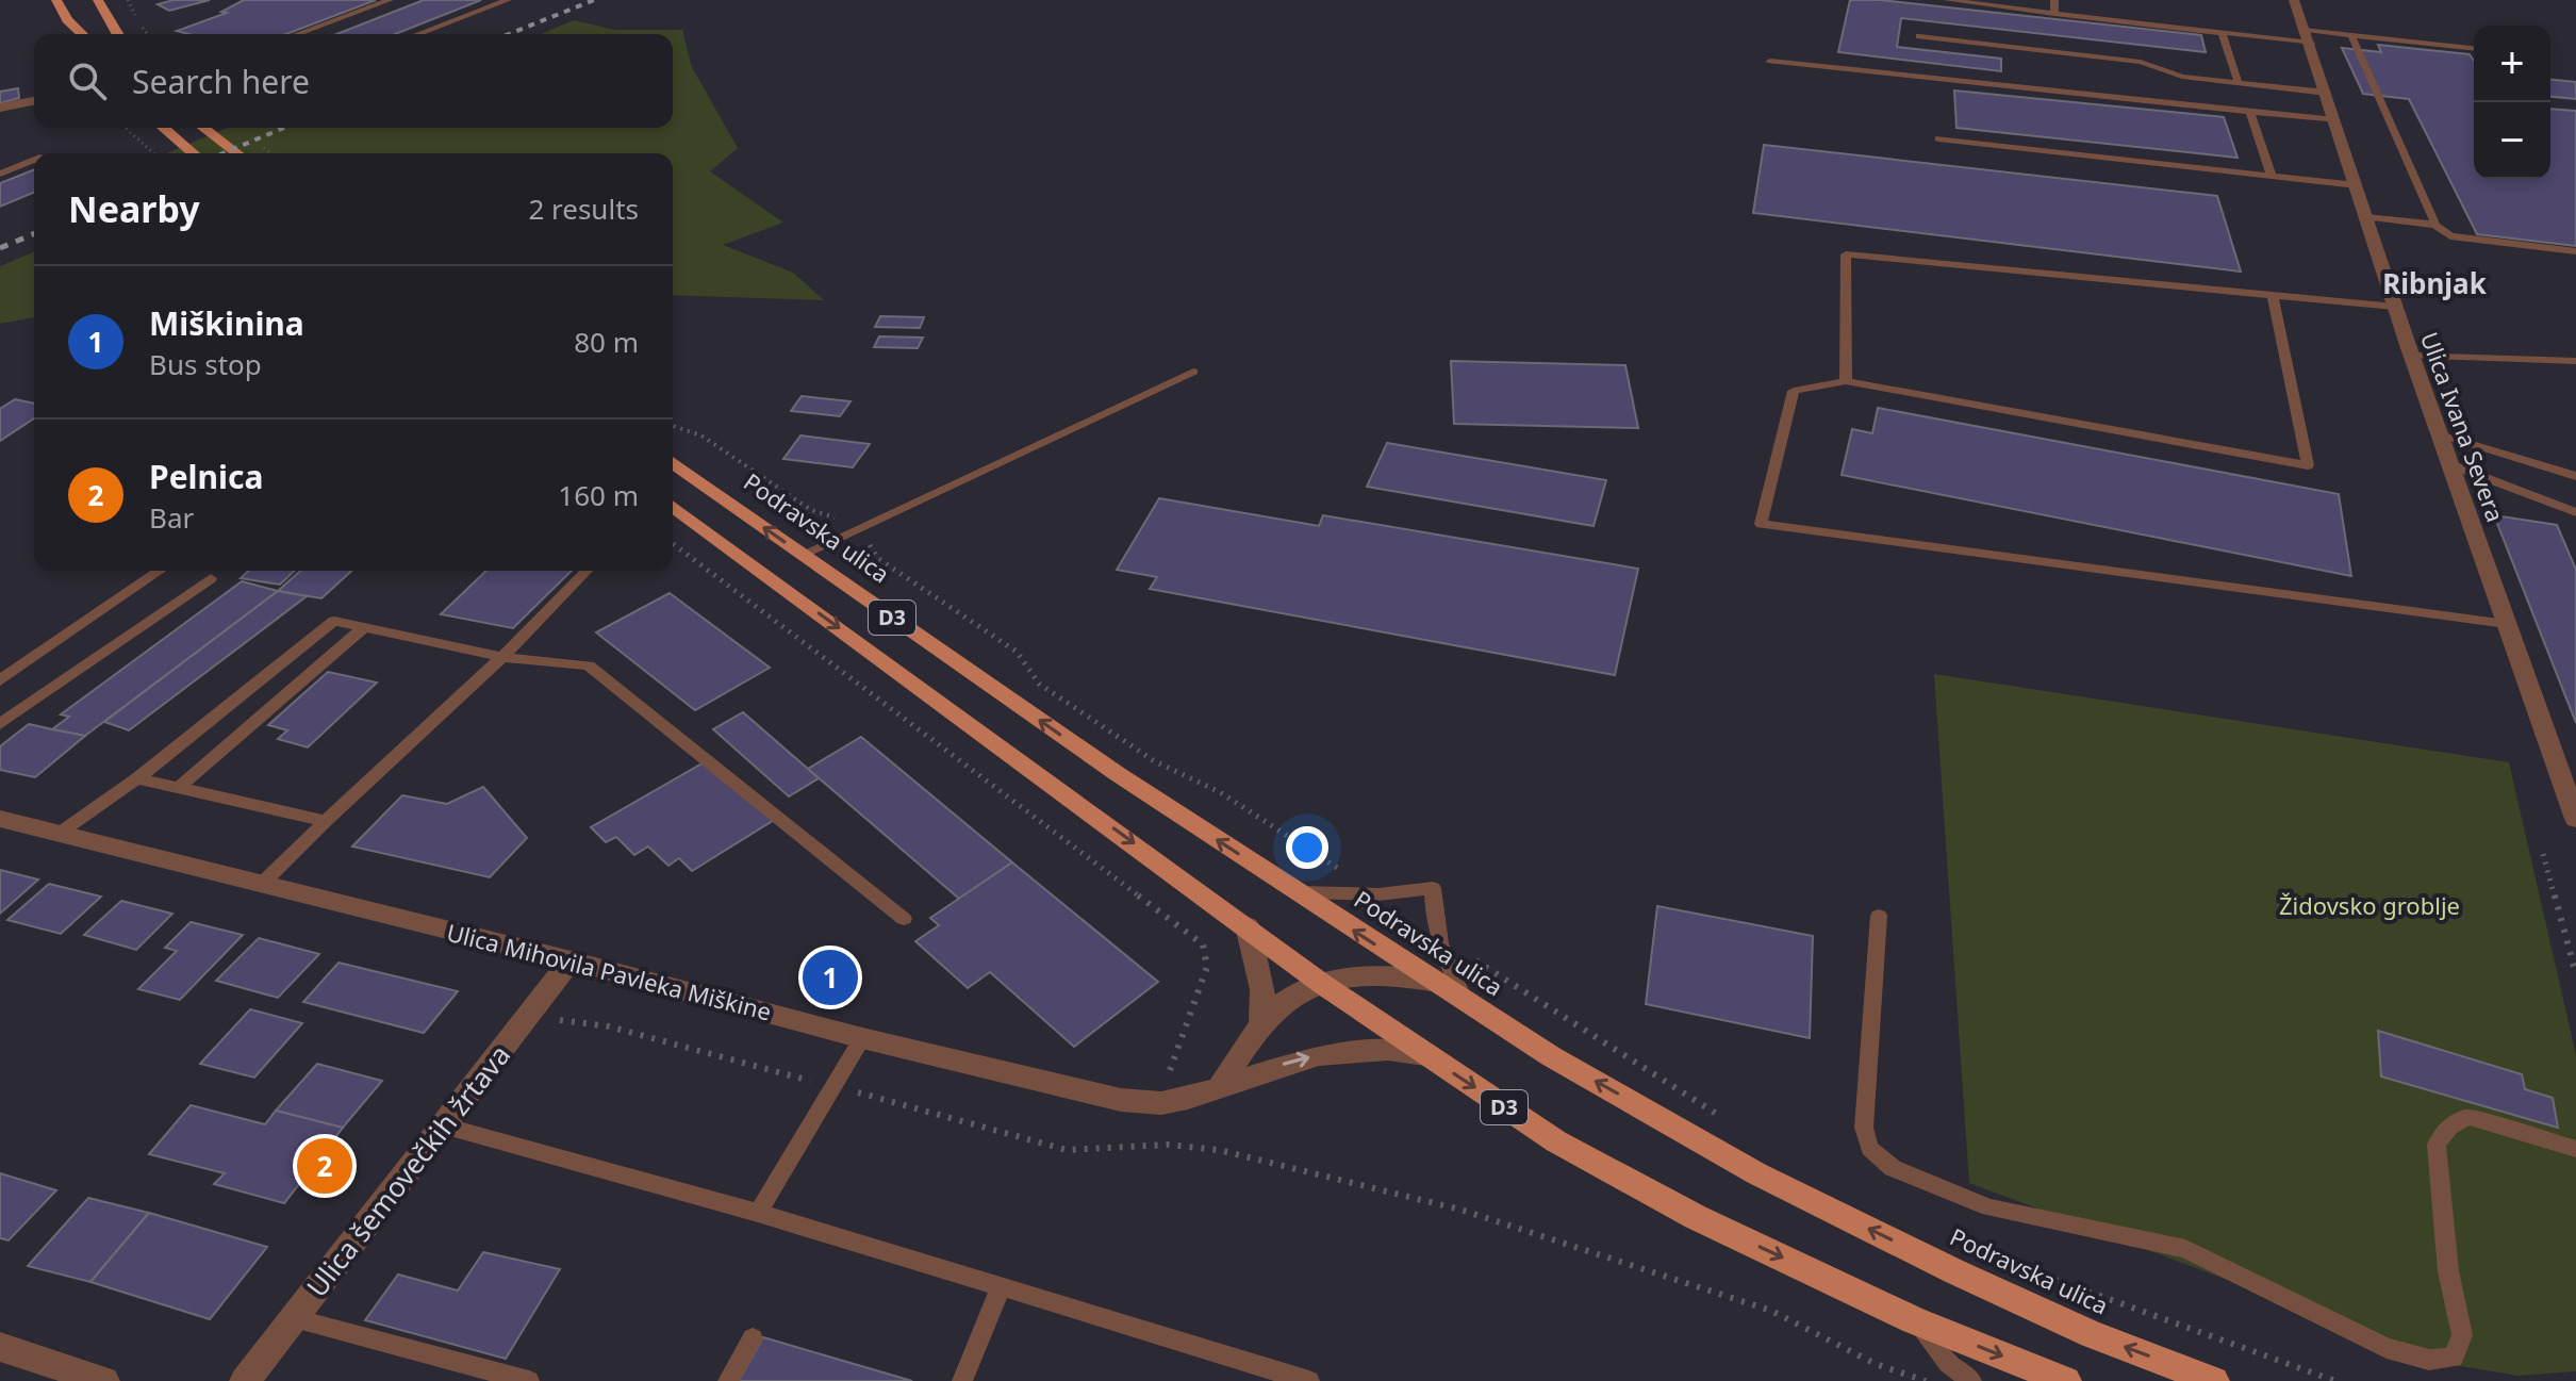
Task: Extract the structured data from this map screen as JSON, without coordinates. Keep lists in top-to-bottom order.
{
  "streets": {
    "main road": ["Podravska ulica", "D3"],
    "street": ["Ulica Ivana Severa", "Ulica Mihovila Pavleka Miškine", "Ulica šemovečkih žrtava"]
  },
  "crossings": [
    ["D3", "Ulica Mihovila Pavleka Miškine"],
    ["Ulica Mihovila Pavleka Miškine", "Ulica šemovečkih žrtava"]
  ],
  "districts": ["Ribnjak"],
  "parks": ["Židovsko groblje"],
  "page": {
    "map_buttons": ["+", "−"],
    "search": "Search here",
    "heading": ["Nearby", "2 results"],
    "list": [
      {
        "mark": "1",
        "name": "Miškinina",
        "note": "Bus stop",
        "value": "80 m"
      },
      {
        "mark": "2",
        "name": "Pelnica",
        "note": "Bar",
        "value": "160 m"
      }
    ],
    "pins": ["1", "2"]
  }
}
